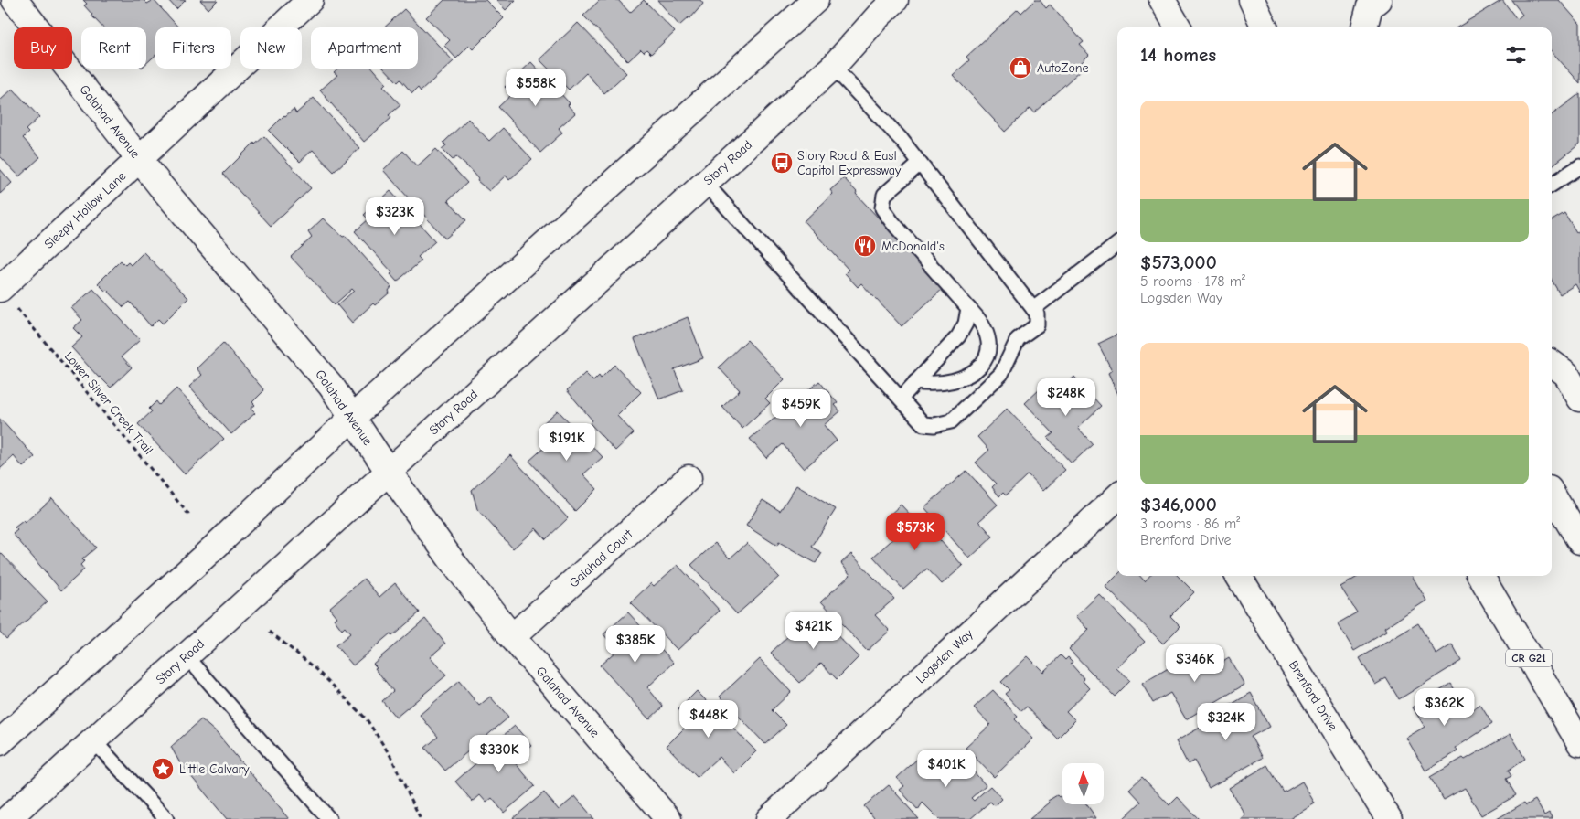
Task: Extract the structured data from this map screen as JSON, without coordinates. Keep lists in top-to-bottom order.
{
  "streets": {
    "main road": [
      "Galahad Avenue",
      "Story Road",
      "Sleepy Hollow Lane",
      "Galahad Court",
      "Logsden Way",
      "CR G21",
      "Brenford Drive"
    ],
    "path": ["Lower Silver Creek Trail"]
  },
  "crossings": [
    ["Galahad Avenue", "Story Road"],
    ["Galahad Avenue", "Sleepy Hollow Lane"],
    ["Galahad Avenue", "Galahad Court"],
    ["Sleepy Hollow Lane", "Lower Silver Creek Trail"]
  ],
  "places": {
    "shop": ["AutoZone"],
    "bus stop": ["Story Road & East Capitol Expressway"],
    "restaurant": ["McDonald's"],
    "place": ["Little Calvary"]
  },
  "north": "top",
  "page": {
    "chip": [
      "Buy",
      "Rent",
      "Filters",
      "New",
      "Apartment"
    ],
    "heading": "14 homes",
    "price": [
      "$558K",
      "$323K",
      "$248K",
      "$459K",
      "$191K",
      "$573K",
      "$421K",
      "$385K",
      "$346K",
      "$362K",
      "$448K",
      "$324K",
      "$330K",
      "$401K"
    ],
    "list": [
      {
        "name": "$573,000",
        "note": "5 rooms · 178 m² · Logsden Way"
      },
      {
        "name": "$346,000",
        "note": "3 rooms · 86 m² · Brenford Drive"
      }
    ]
  }
}
